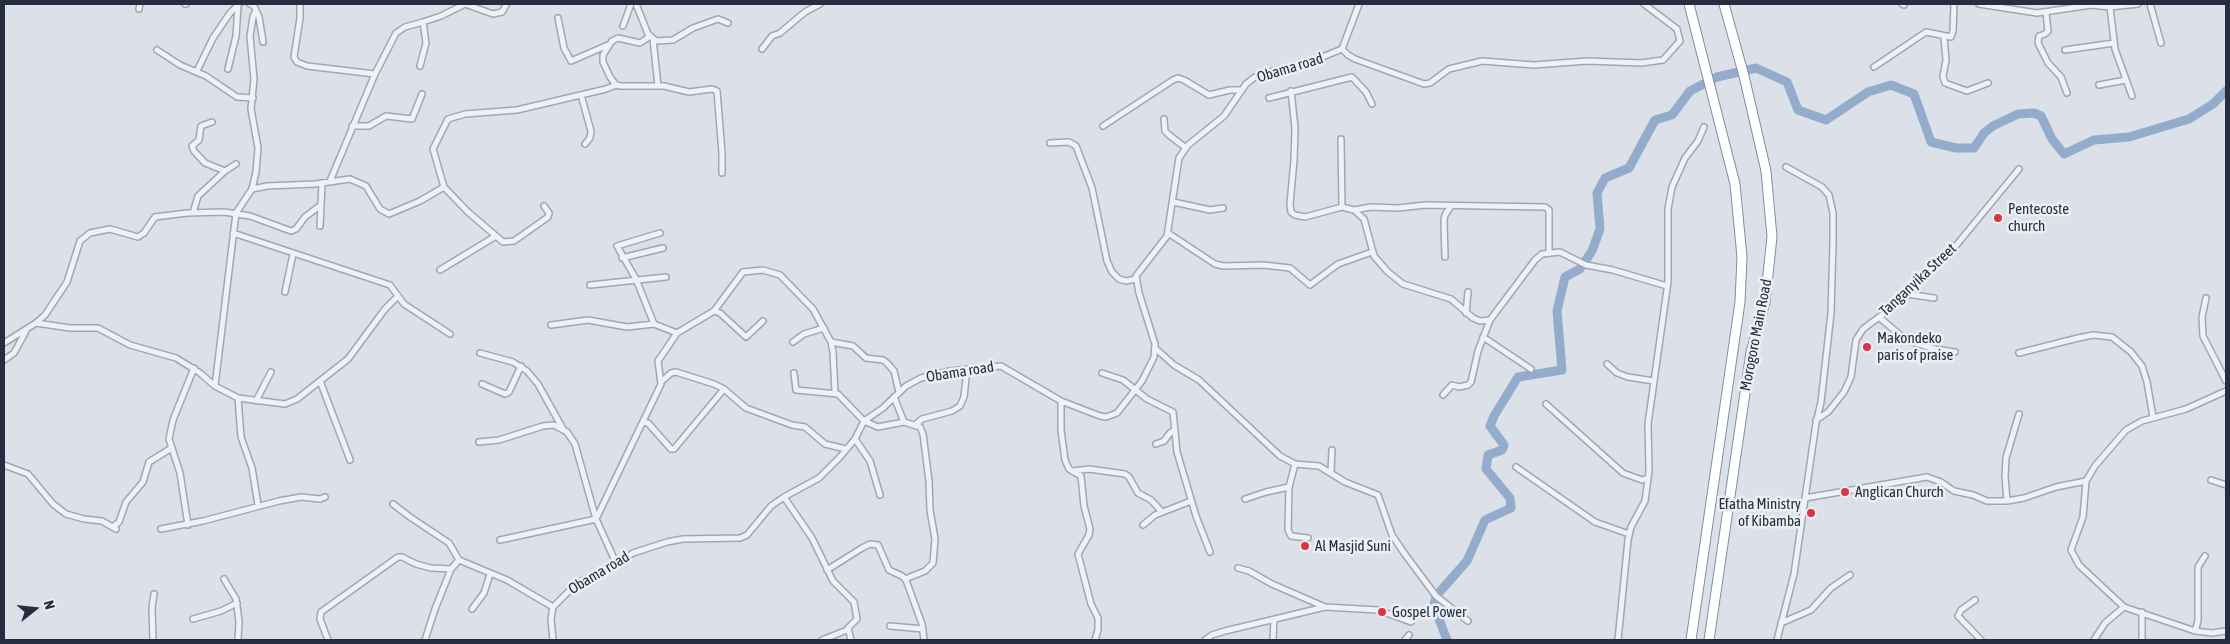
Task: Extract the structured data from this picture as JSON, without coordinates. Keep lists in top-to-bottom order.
{
  "streets": {
    "highway": ["Morogoro Main Road"],
    "street": ["Obama road", "Tanganyika Street"]
  },
  "places": [
    "Pentecoste church",
    "Makondeko paris of praise",
    "Anglican Church",
    "Efatha Ministry of Kibamba",
    "Al Masjid Suni",
    "Gospel Power"
  ],
  "north": "right"
}
